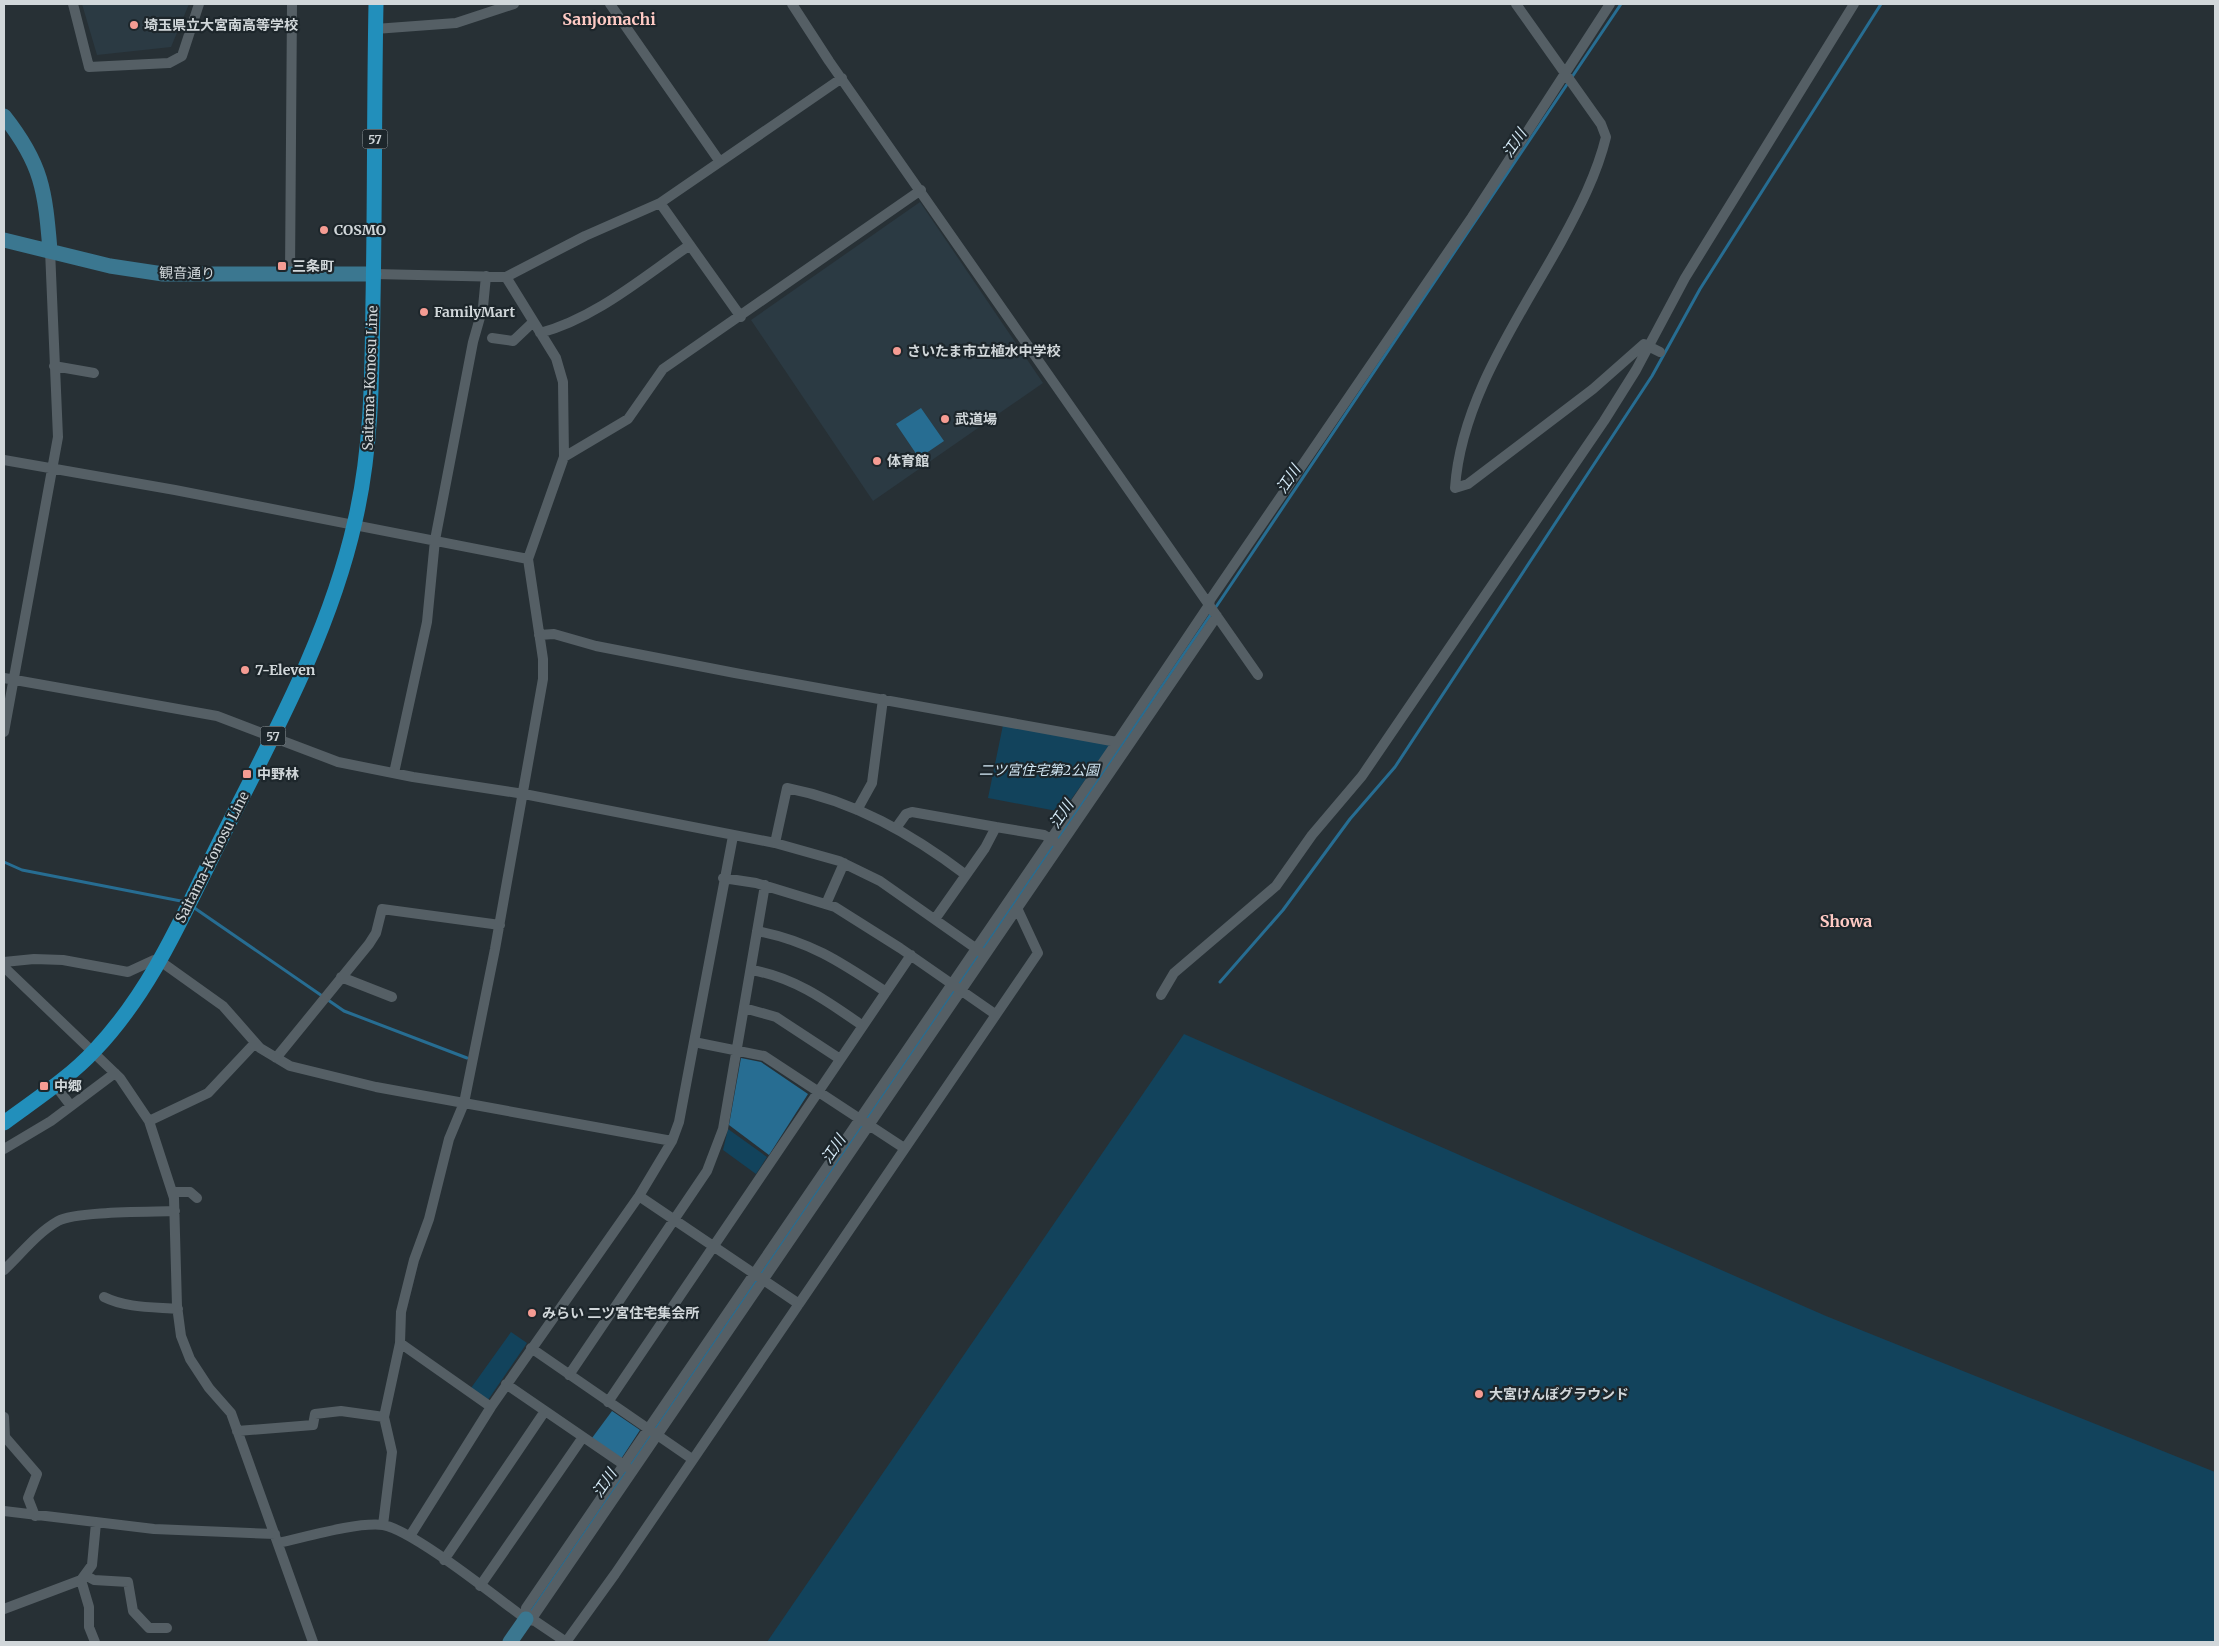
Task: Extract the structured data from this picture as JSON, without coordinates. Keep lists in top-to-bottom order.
{
  "streets": {
    "main road": ["57", "Saitama-Konosu Line"],
    "street": ["観音通り"]
  },
  "crossings": [
    ["観音通り", "Saitama-Konosu Line"]
  ],
  "districts": ["Sanjomachi", "Showa"],
  "water": ["江川"],
  "parks": ["二ツ宮住宅第2公園"],
  "places": {
    "other": [
      "埼玉県立大宮南高等学校",
      "COSMO",
      "FamilyMart",
      "さいたま市立植水中学校",
      "武道場",
      "体育館",
      "7-Eleven",
      "みらい 二ツ宮住宅集会所",
      "大宮けんぽグラウンド"
    ],
    "transit": ["三条町", "中野林", "中郷"]
  }
}
